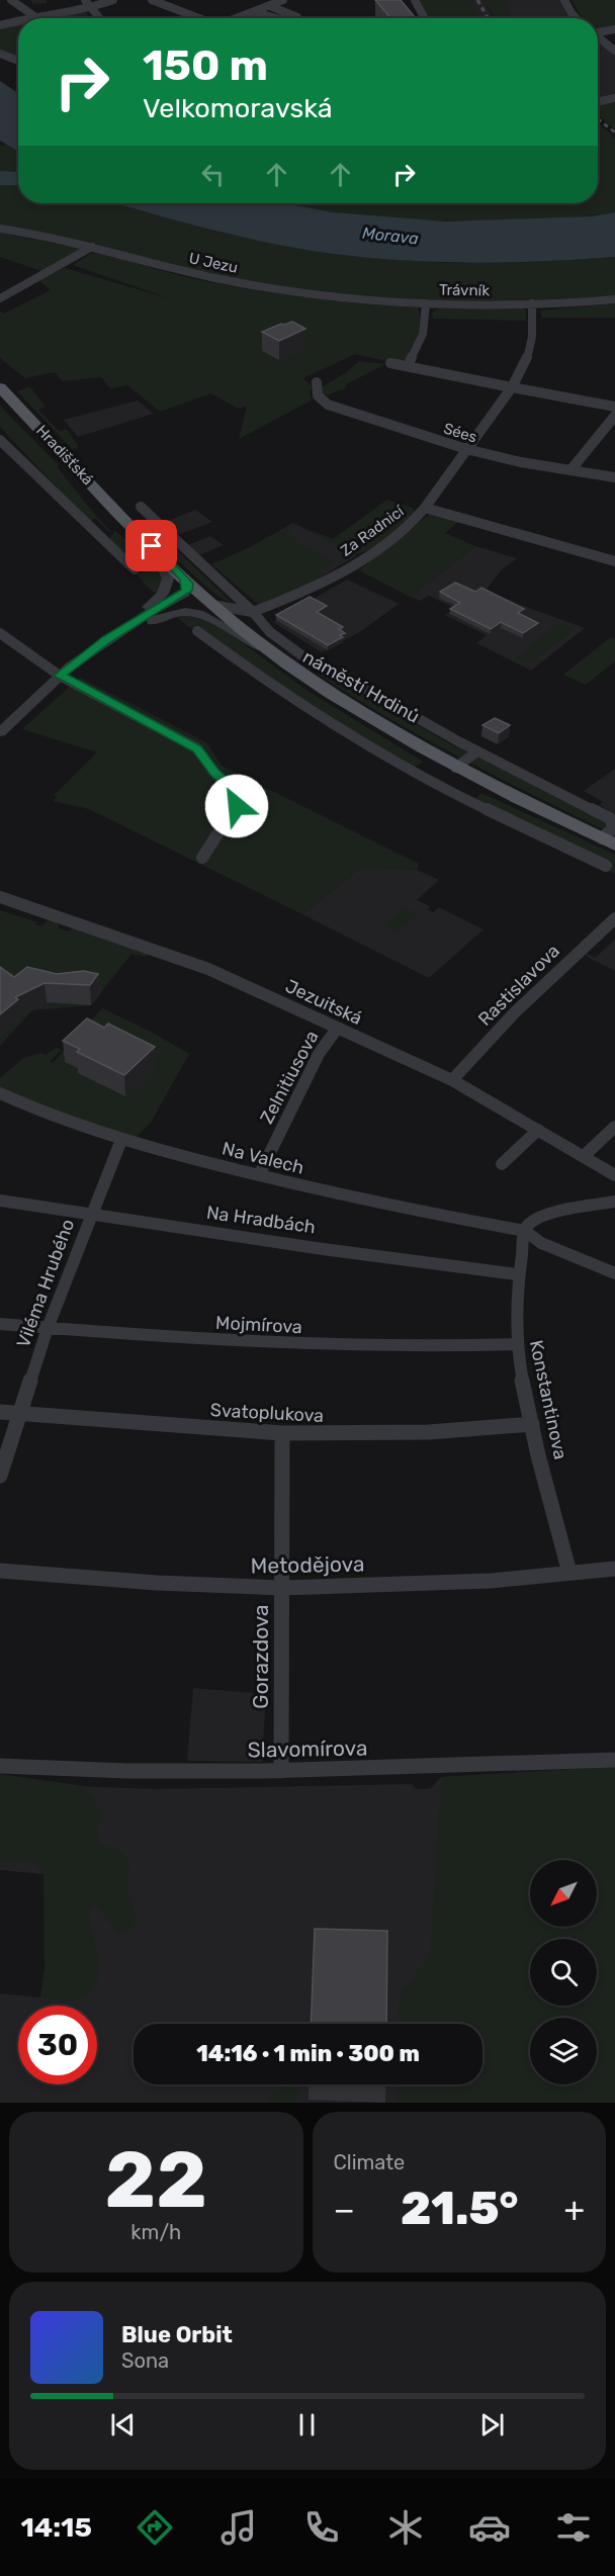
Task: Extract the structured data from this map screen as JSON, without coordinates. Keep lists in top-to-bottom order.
{
  "streets": {
    "main road": ["Hradišťská", "náměstí Hrdinů"],
    "street": [
      "U Jezu",
      "Trávník",
      "Sées",
      "Za Radnicí",
      "Rastislavova",
      "Jezuitská",
      "Zelnitiusova",
      "Na Valech",
      "Na Hradbách",
      "Viléma Hrubého",
      "Mojmírova",
      "Konstantinova",
      "Svatoplukova",
      "Metodějova",
      "Gorazdova",
      "Slavomírova"
    ]
  },
  "crossings": [
    ["U Jezu", "Trávník"],
    ["Hradišťská", "náměstí Hrdinů"],
    ["Za Radnicí", "náměstí Hrdinů"],
    ["Rastislavova", "Jezuitská"],
    ["Jezuitská", "Zelnitiusova"],
    ["Zelnitiusova", "Na Valech"],
    ["Na Valech", "Viléma Hrubého"],
    ["Na Valech", "Konstantinova"],
    ["Na Hradbách", "Viléma Hrubého"],
    ["Na Hradbách", "Konstantinova"],
    ["Viléma Hrubého", "Mojmírova"],
    ["Viléma Hrubého", "Svatoplukova"],
    ["Mojmírova", "Konstantinova"],
    ["Konstantinova", "Svatoplukova"],
    ["Konstantinova", "Metodějova"],
    ["Svatoplukova", "Gorazdova"],
    ["Metodějova", "Gorazdova"],
    ["Gorazdova", "Slavomírova"]
  ],
  "water": ["Morava"],
  "north": "bottom left",
  "page": {
    "turn": ["150 m", "Velkomoravská"],
    "limit": "30",
    "trip": "14:16 · 1 min · 300 m",
    "tile": [
      ["22", "km/h"],
      "Climate"
    ],
    "heat": ["−", "21.5°", "+"],
    "song": ["Blue Orbit", "Sona"],
    "tabs": "14:15"
  }
}
